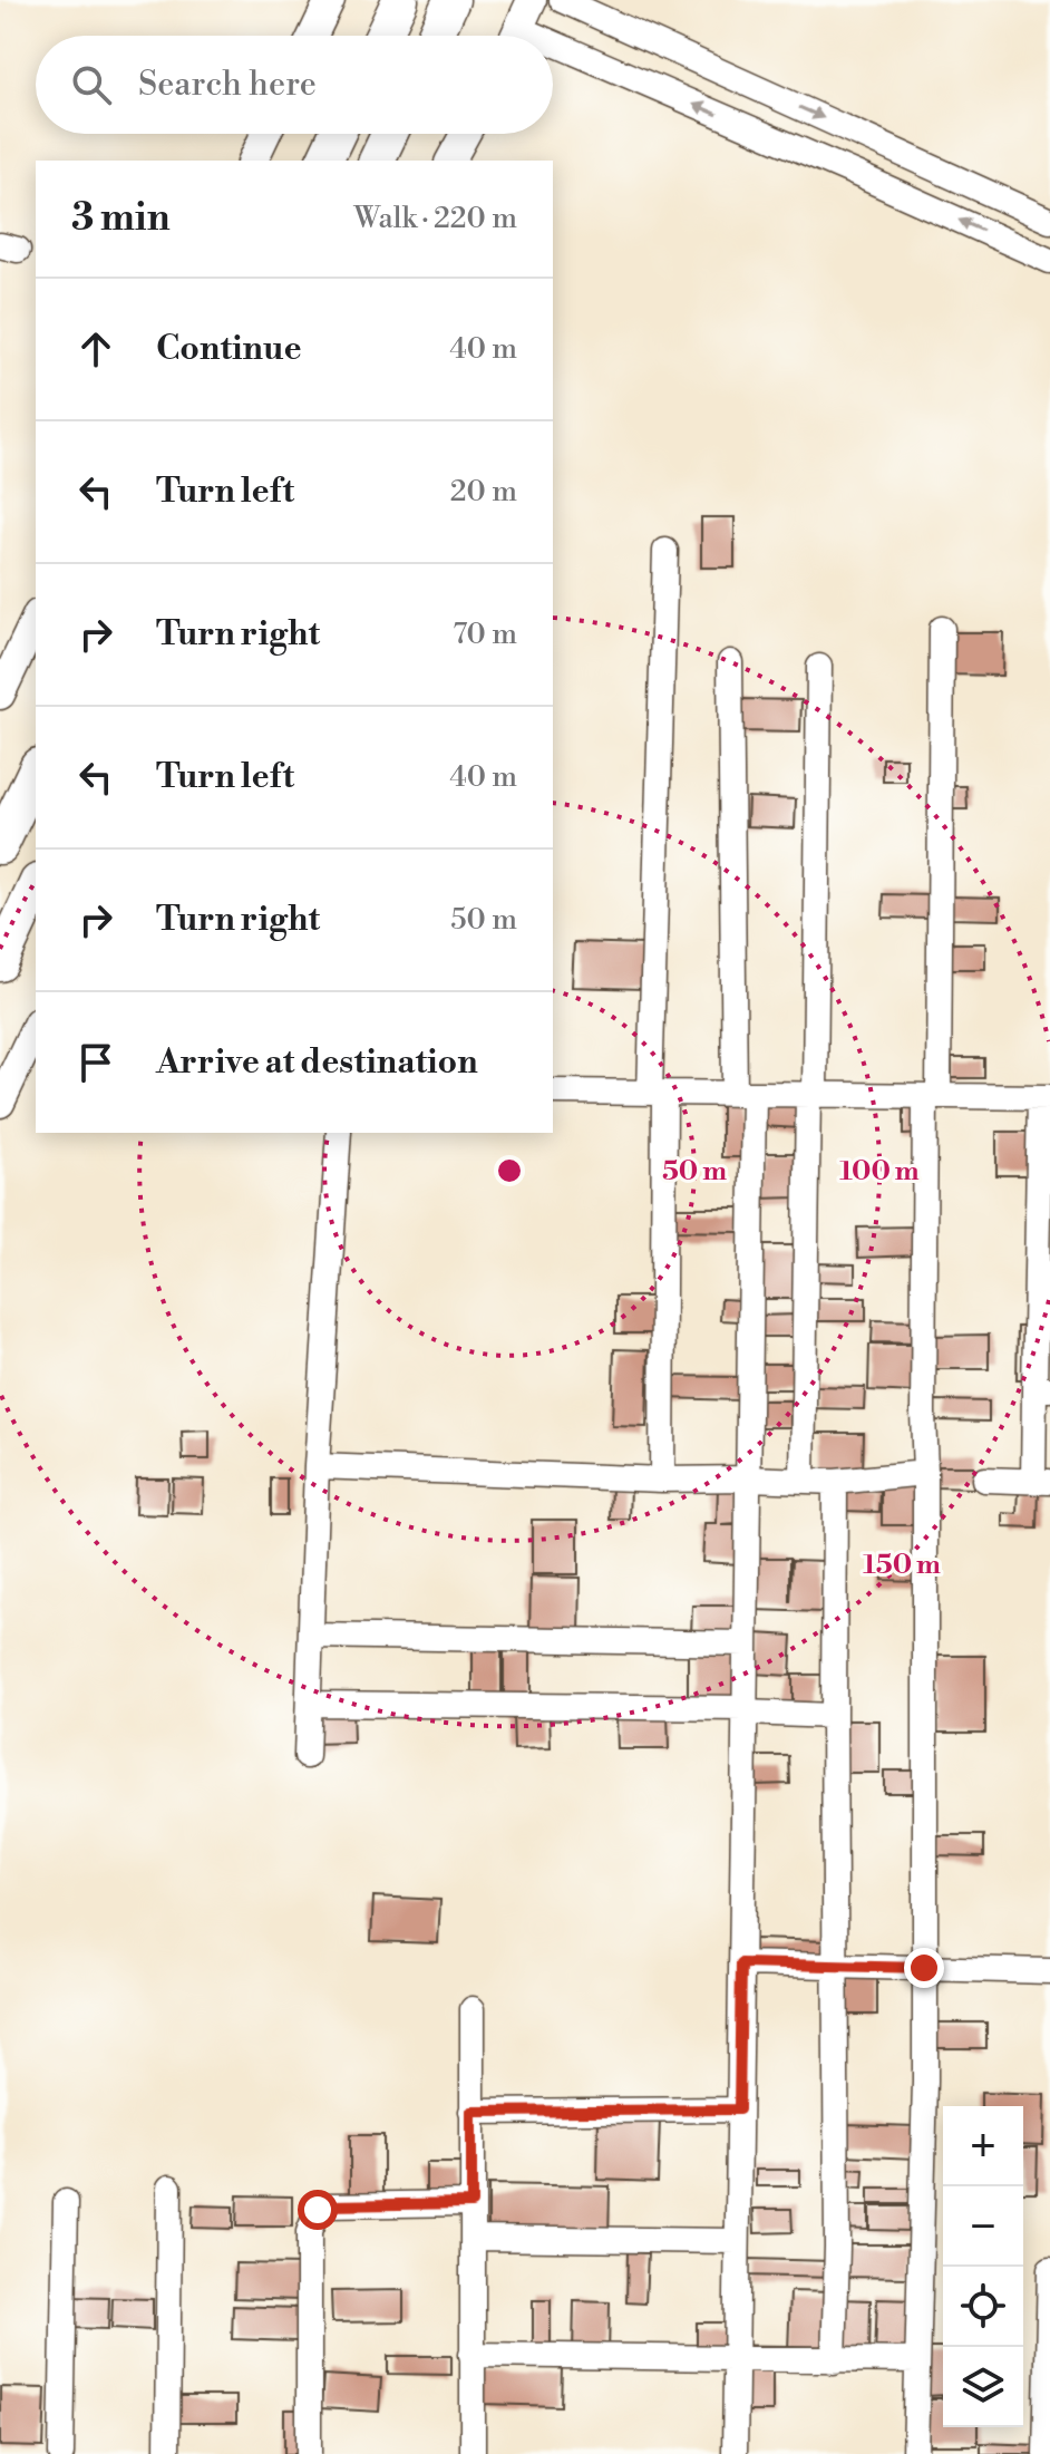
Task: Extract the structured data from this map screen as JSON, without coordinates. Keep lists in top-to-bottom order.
{
  "page": {
    "search": "Search here",
    "heading": ["3 min", "Walk · 220 m"],
    "list": [
      ["Continue", "40 m"],
      ["Turn left", "20 m"],
      ["Turn right", "70 m"],
      ["Turn left", "40 m"],
      ["Turn right", "50 m"],
      "Arrive at destination"
    ],
    "map_buttons": ["+", "−"]
  },
  "rings": ["50 m", "100 m", "150 m"]
}
